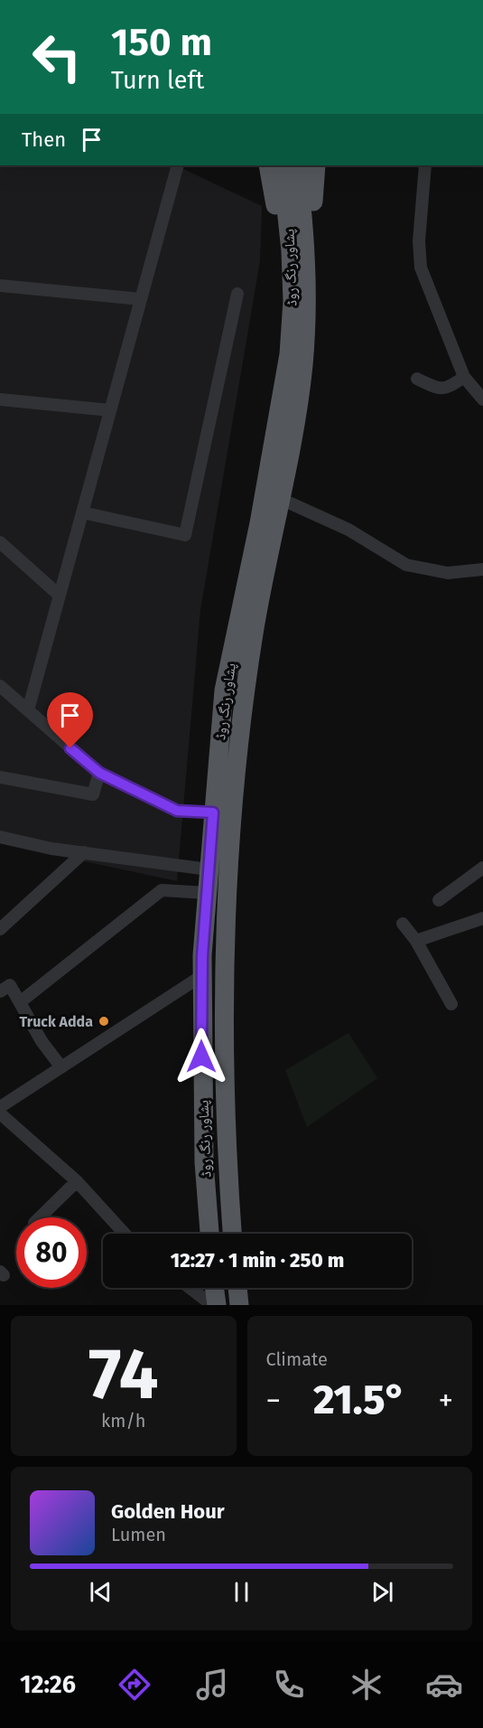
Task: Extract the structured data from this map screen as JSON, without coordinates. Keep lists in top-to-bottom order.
{
  "streets": {
    "highway": ["پشاور رنگ روڈ"]
  },
  "places": ["Truck Adda"],
  "page": {
    "turn": ["150 m", "Turn left"],
    "then": "Then",
    "limit": "80",
    "trip": "12:27 · 1 min · 250 m",
    "tile": [
      ["74", "km/h"],
      "Climate"
    ],
    "heat": ["−", "21.5°", "+"],
    "song": ["Golden Hour", "Lumen"],
    "tabs": "12:26"
  }
}
